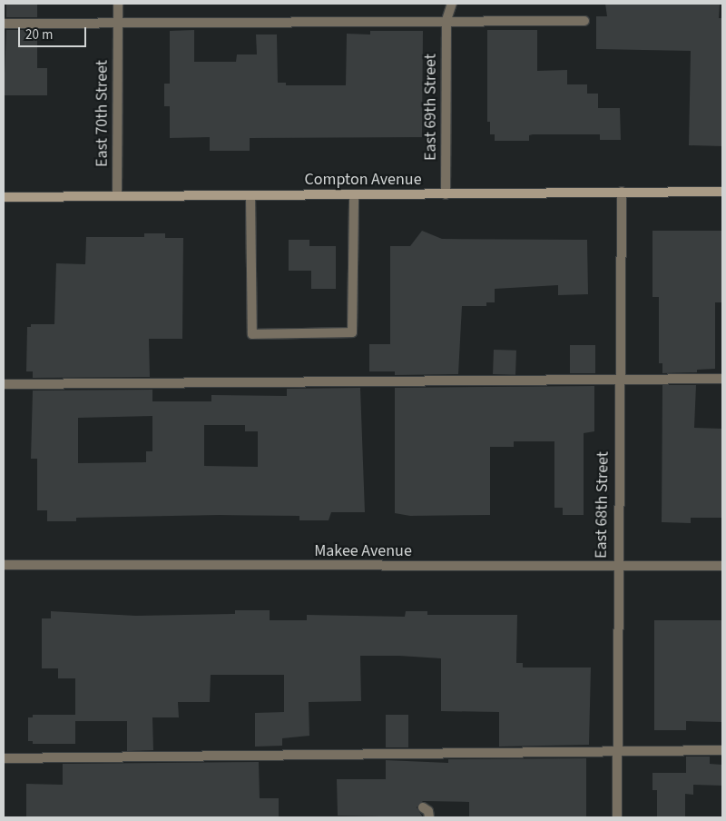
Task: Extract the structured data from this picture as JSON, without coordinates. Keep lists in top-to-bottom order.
{
  "streets": {
    "main road": ["Compton Avenue"],
    "street": [
      "East 69th Street",
      "East 70th Street",
      "East 68th Street",
      "Makee Avenue"
    ]
  },
  "crossings": [
    ["East 69th Street", "Compton Avenue"],
    ["East 70th Street", "Compton Avenue"],
    ["Compton Avenue", "East 68th Street"],
    ["East 68th Street", "Makee Avenue"]
  ],
  "scale_bar": "20 m"
}
